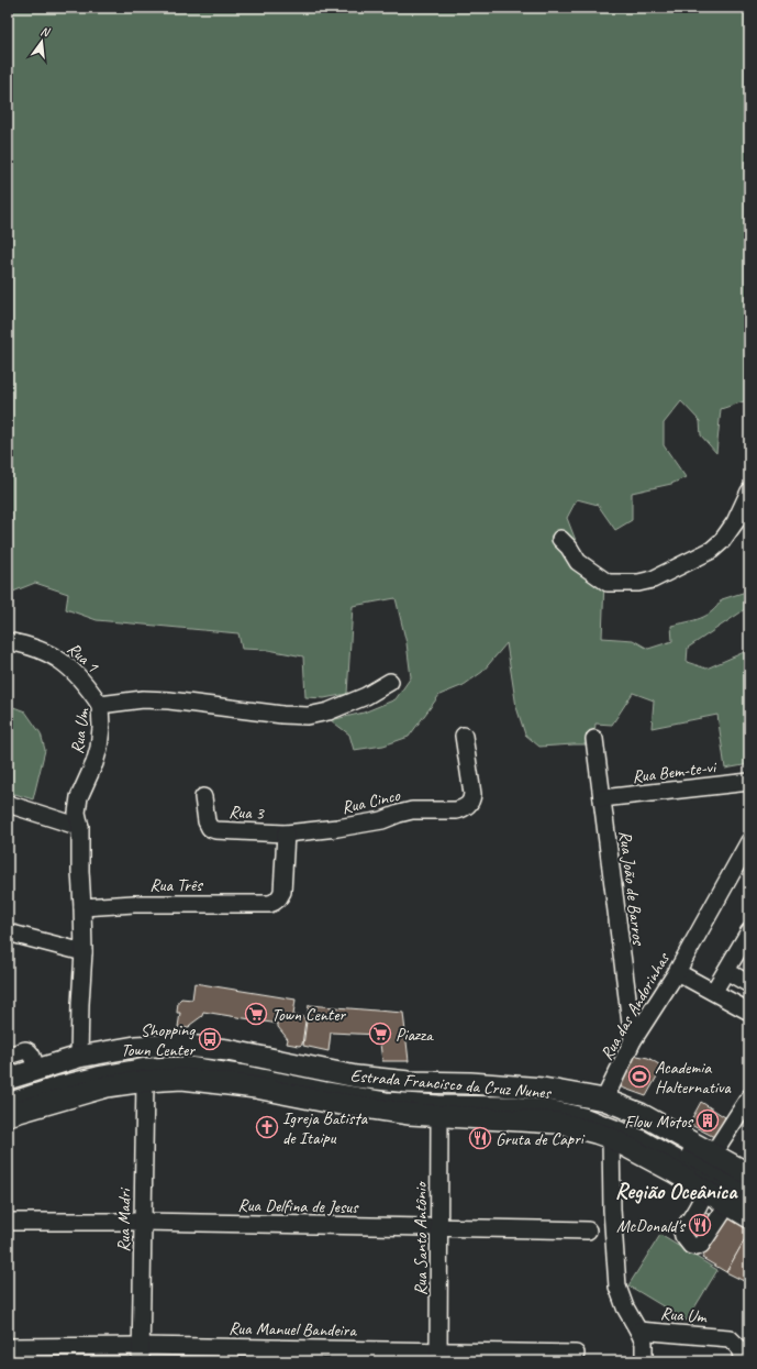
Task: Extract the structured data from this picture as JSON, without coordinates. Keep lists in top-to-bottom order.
{
  "streets": {
    "main road": ["Estrada Francisco da Cruz Nunes"],
    "street": [
      "Rua 1",
      "Rua Um",
      "Rua Bem-te-vi",
      "Rua Cinco",
      "Rua 3",
      "Rua Três",
      "Rua João de Barros",
      "Rua das Andorinhas",
      "Rua Delfina de Jesus",
      "Rua Madri",
      "Rua Santo Antônio",
      "Rua Manuel Bandeira"
    ]
  },
  "crossings": [
    ["Rua 1", "Rua Um"],
    ["Rua Um", "Rua Três"],
    ["Rua Um", "Estrada Francisco da Cruz Nunes"],
    ["Rua Bem-te-vi", "Rua João de Barros"],
    ["Rua Cinco", "Rua 3"],
    ["Rua Cinco", "Rua Três"],
    ["Rua 3", "Rua Três"],
    ["Rua João de Barros", "Rua das Andorinhas"],
    ["Rua das Andorinhas", "Estrada Francisco da Cruz Nunes"],
    ["Estrada Francisco da Cruz Nunes", "Rua Madri"],
    ["Estrada Francisco da Cruz Nunes", "Rua Santo Antônio"],
    ["Rua Delfina de Jesus", "Rua Madri"],
    ["Rua Delfina de Jesus", "Rua Santo Antônio"],
    ["Rua Madri", "Rua Manuel Bandeira"],
    ["Rua Santo Antônio", "Rua Manuel Bandeira"]
  ],
  "districts": ["Região Oceânica"],
  "places": {
    "supermarket": ["Town Center", "Piazza"],
    "bus stop": ["Shopping Town Center"],
    "sports": ["Academia Halternativa"],
    "building": ["Flow Motos"],
    "church": ["Igreja Batista de Itaipu"],
    "restaurant": ["Gruta de Capri", "McDonald's"]
  },
  "north": "top"
}
